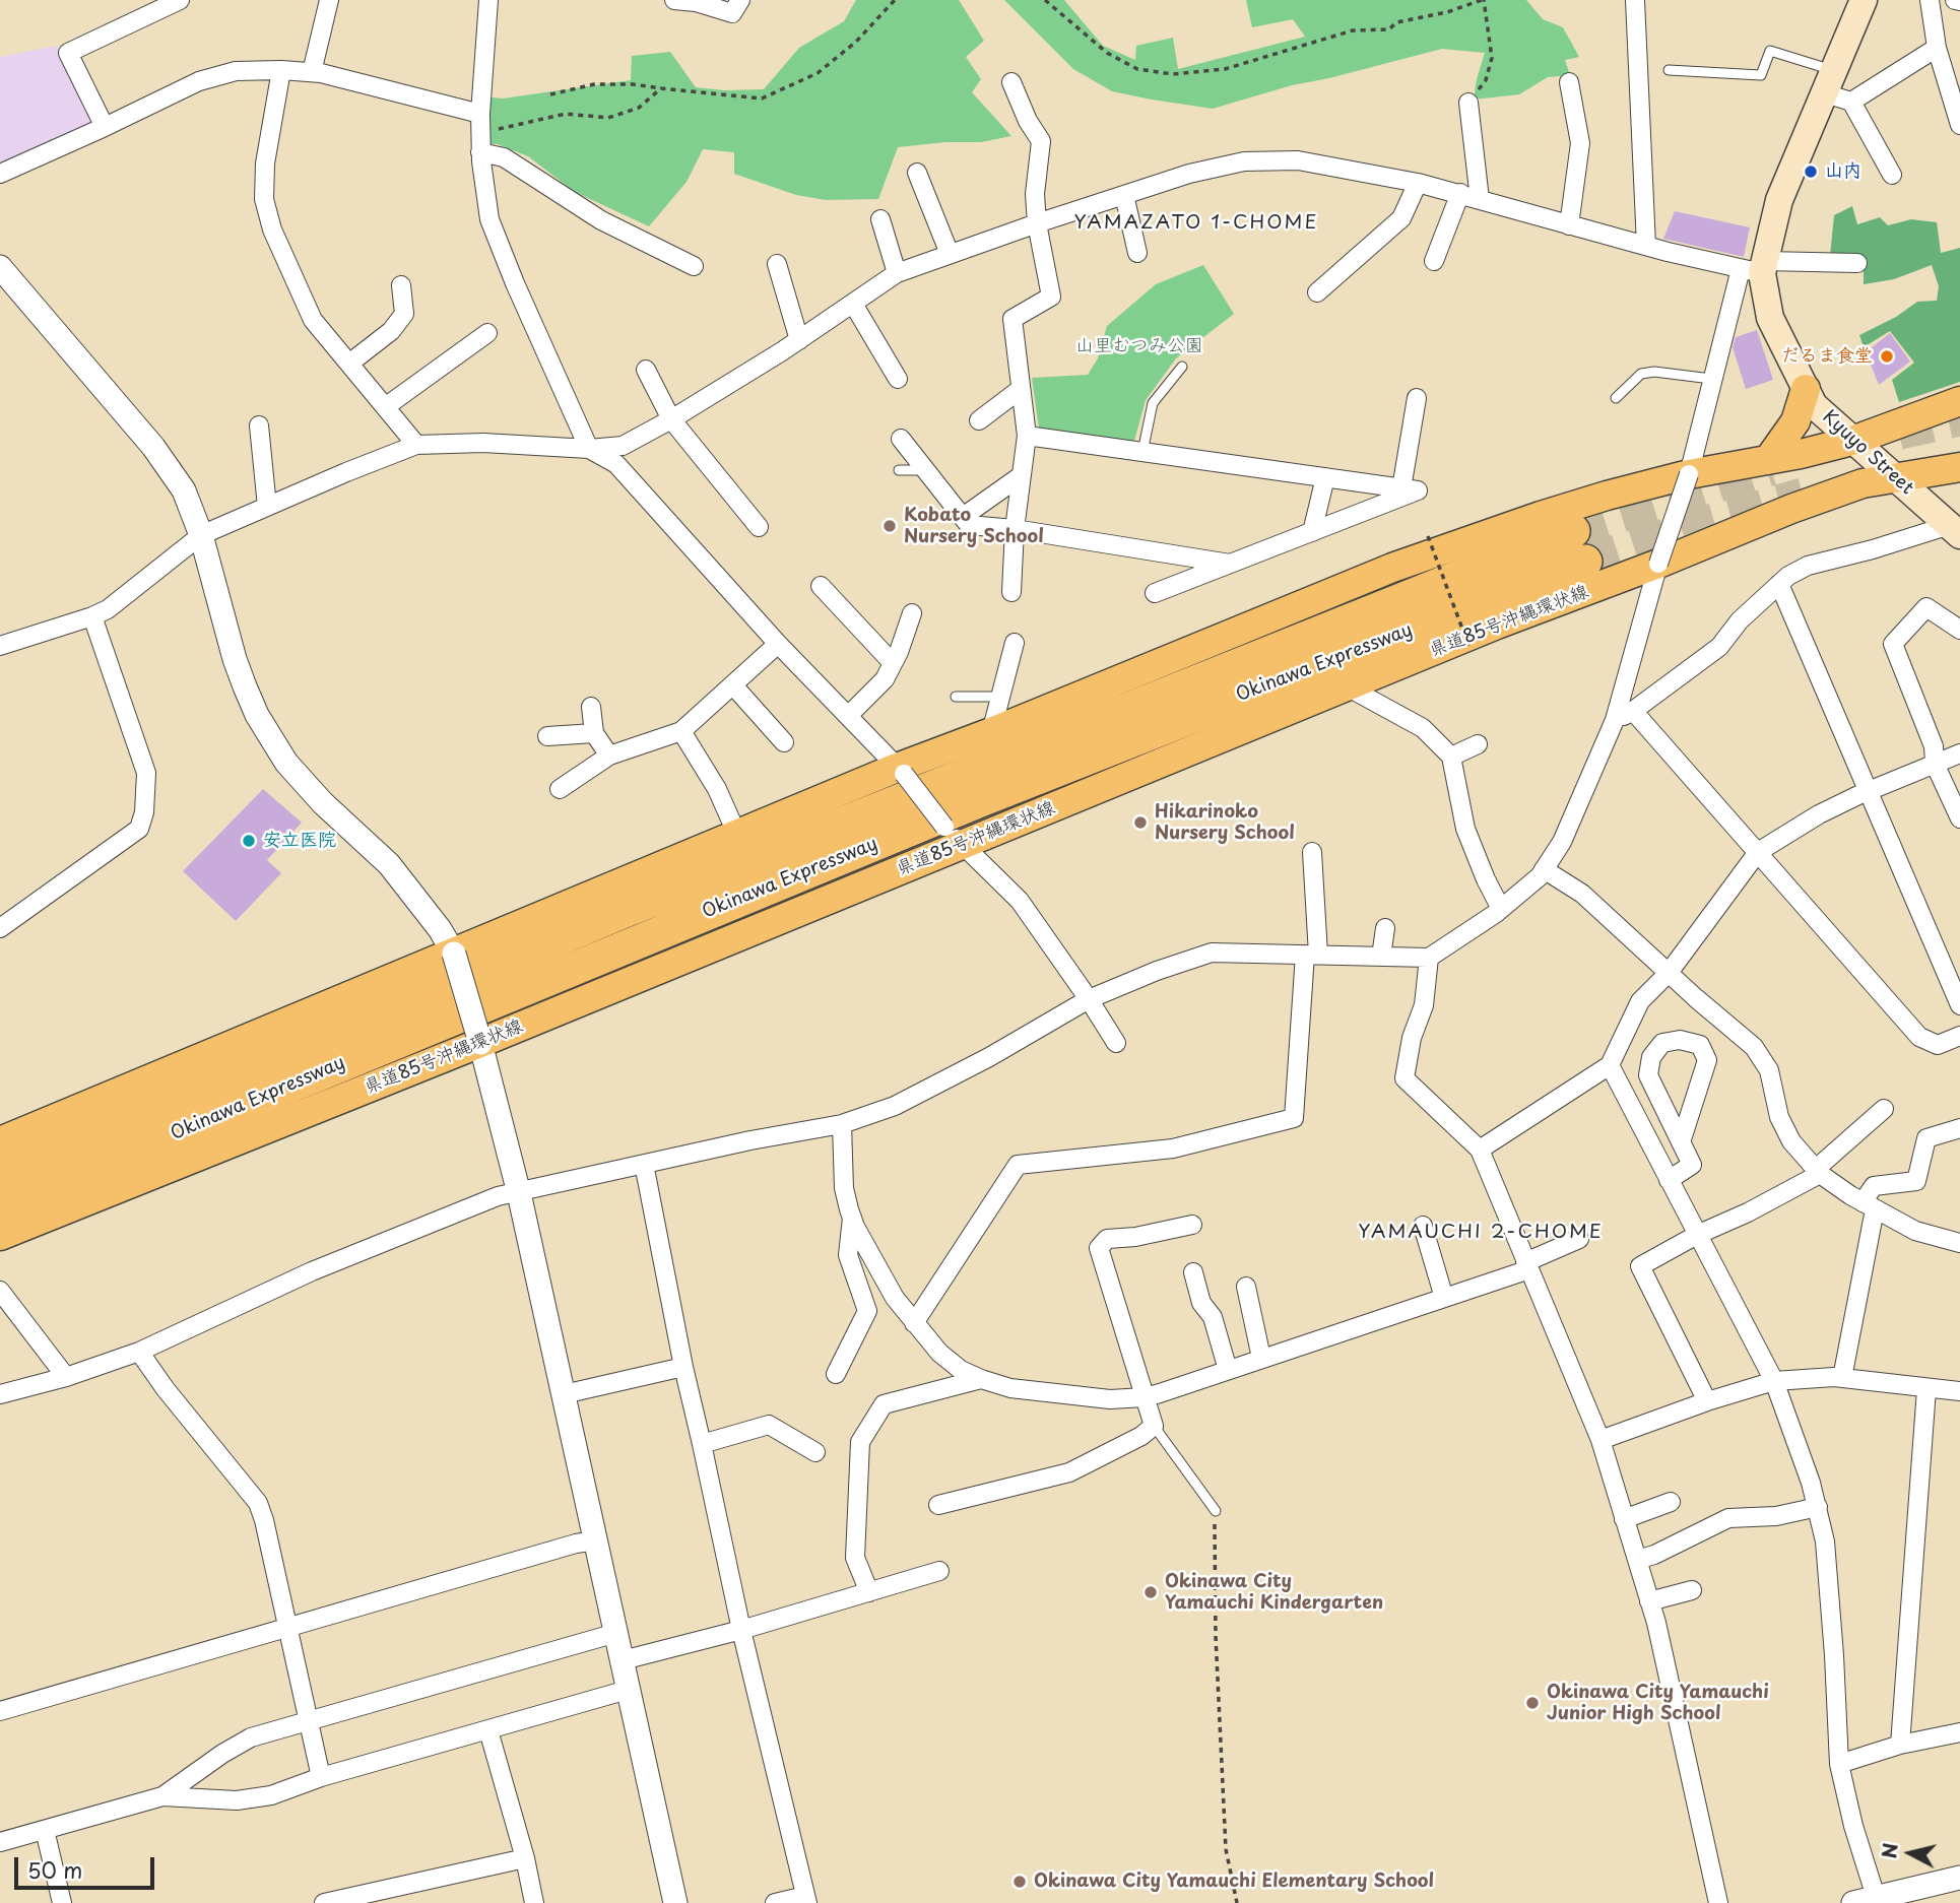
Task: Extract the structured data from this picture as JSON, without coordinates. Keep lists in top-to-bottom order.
{
  "streets": {
    "highway": ["Okinawa Expressway"],
    "main road": ["Kyuyo Street", "県道85号沖縄環状線"]
  },
  "crossings": [
    ["Kyuyo Street", "県道85号沖縄環状線"]
  ],
  "districts": ["YAMAZATO 1-CHOME", "YAMAUCHI 2-CHOME"],
  "parks": ["山里むつみ公園"],
  "places": [
    "山内",
    "だるま食堂",
    "Kobato Nursery School",
    "Hikarinoko Nursery School",
    "安立医院",
    "Okinawa City Yamauchi Kindergarten",
    "Okinawa City Yamauchi Junior High School",
    "Okinawa City Yamauchi Elementary School"
  ],
  "scale_bar": "50 m",
  "north": "left"
}
